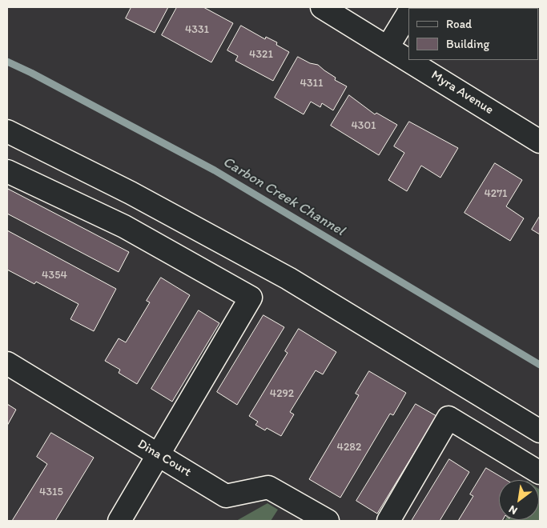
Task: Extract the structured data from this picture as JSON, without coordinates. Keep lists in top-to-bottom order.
{
  "streets": {
    "street": ["Myra Avenue", "Dina Court"]
  },
  "water": ["Carbon Creek Channel"],
  "house_numbers": [
    "4331",
    "4321",
    "4311",
    "4301",
    "4271",
    "4354",
    "4292",
    "4282",
    "4315"
  ],
  "legend": ["Road", "Building"],
  "north": "bottom left"
}
